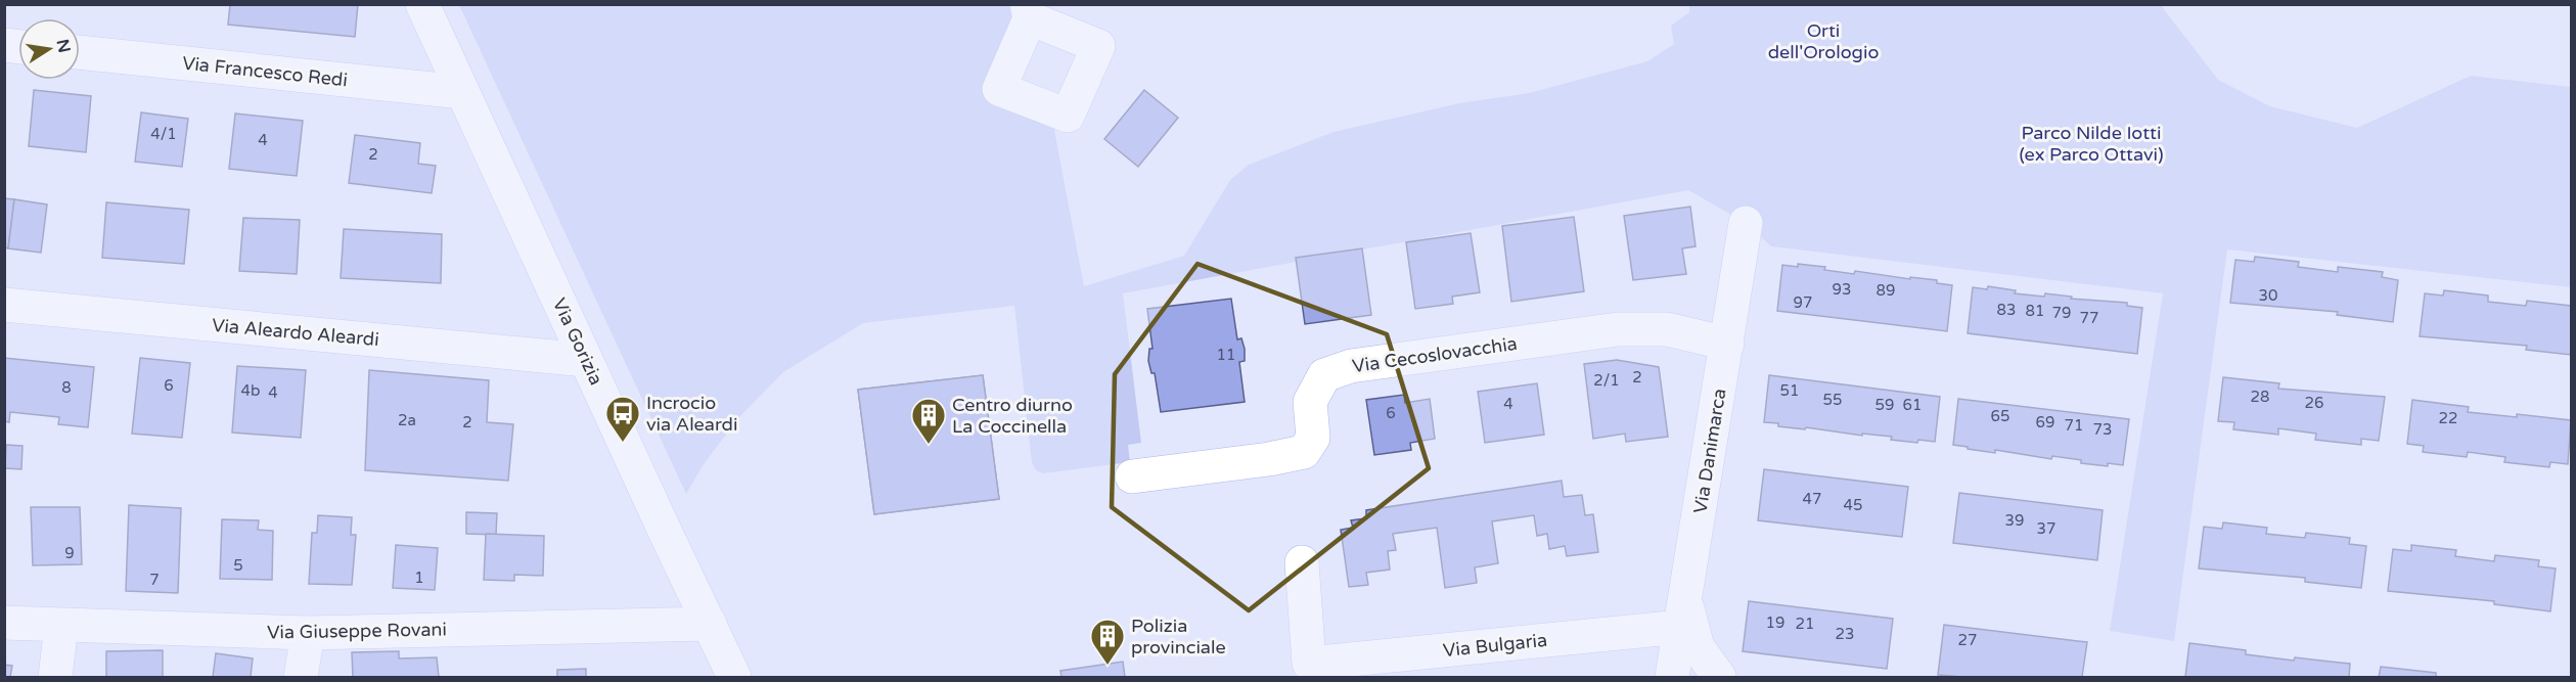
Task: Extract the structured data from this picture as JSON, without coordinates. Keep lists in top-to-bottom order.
{
  "streets": {
    "street": [
      "Via Francesco Redi",
      "Via Aleardo Aleardi",
      "Via Gorizia",
      "Via Cecoslovacchia",
      "Via Danimarca",
      "Via Giuseppe Rovani",
      "Via Bulgaria"
    ]
  },
  "crossings": [
    ["Via Francesco Redi", "Via Gorizia"],
    ["Via Aleardo Aleardi", "Via Gorizia"],
    ["Via Gorizia", "Via Giuseppe Rovani"],
    ["Via Cecoslovacchia", "Via Danimarca"],
    ["Via Danimarca", "Via Bulgaria"]
  ],
  "parks": ["Orti dell'Orologio", "Parco Nilde Iotti (ex Parco Ottavi)"],
  "places": {
    "bus stop": ["Incrocio via Aleardi"],
    "building": ["Centro diurno La Coccinella", "Polizia provinciale"]
  },
  "house_numbers": [
    "4/1",
    "4",
    "2",
    "93",
    "89",
    "30",
    "97",
    "83",
    "81",
    "79",
    "77",
    "11",
    "2",
    "2/1",
    "6",
    "8",
    "4b",
    "51",
    "4",
    "28",
    "55",
    "26",
    "4",
    "59",
    "61",
    "6",
    "65",
    "22",
    "2a",
    "2",
    "69",
    "71",
    "73",
    "47",
    "45",
    "39",
    "37",
    "9",
    "5",
    "1",
    "7",
    "19",
    "21",
    "23",
    "27"
  ],
  "north": "right"
}
